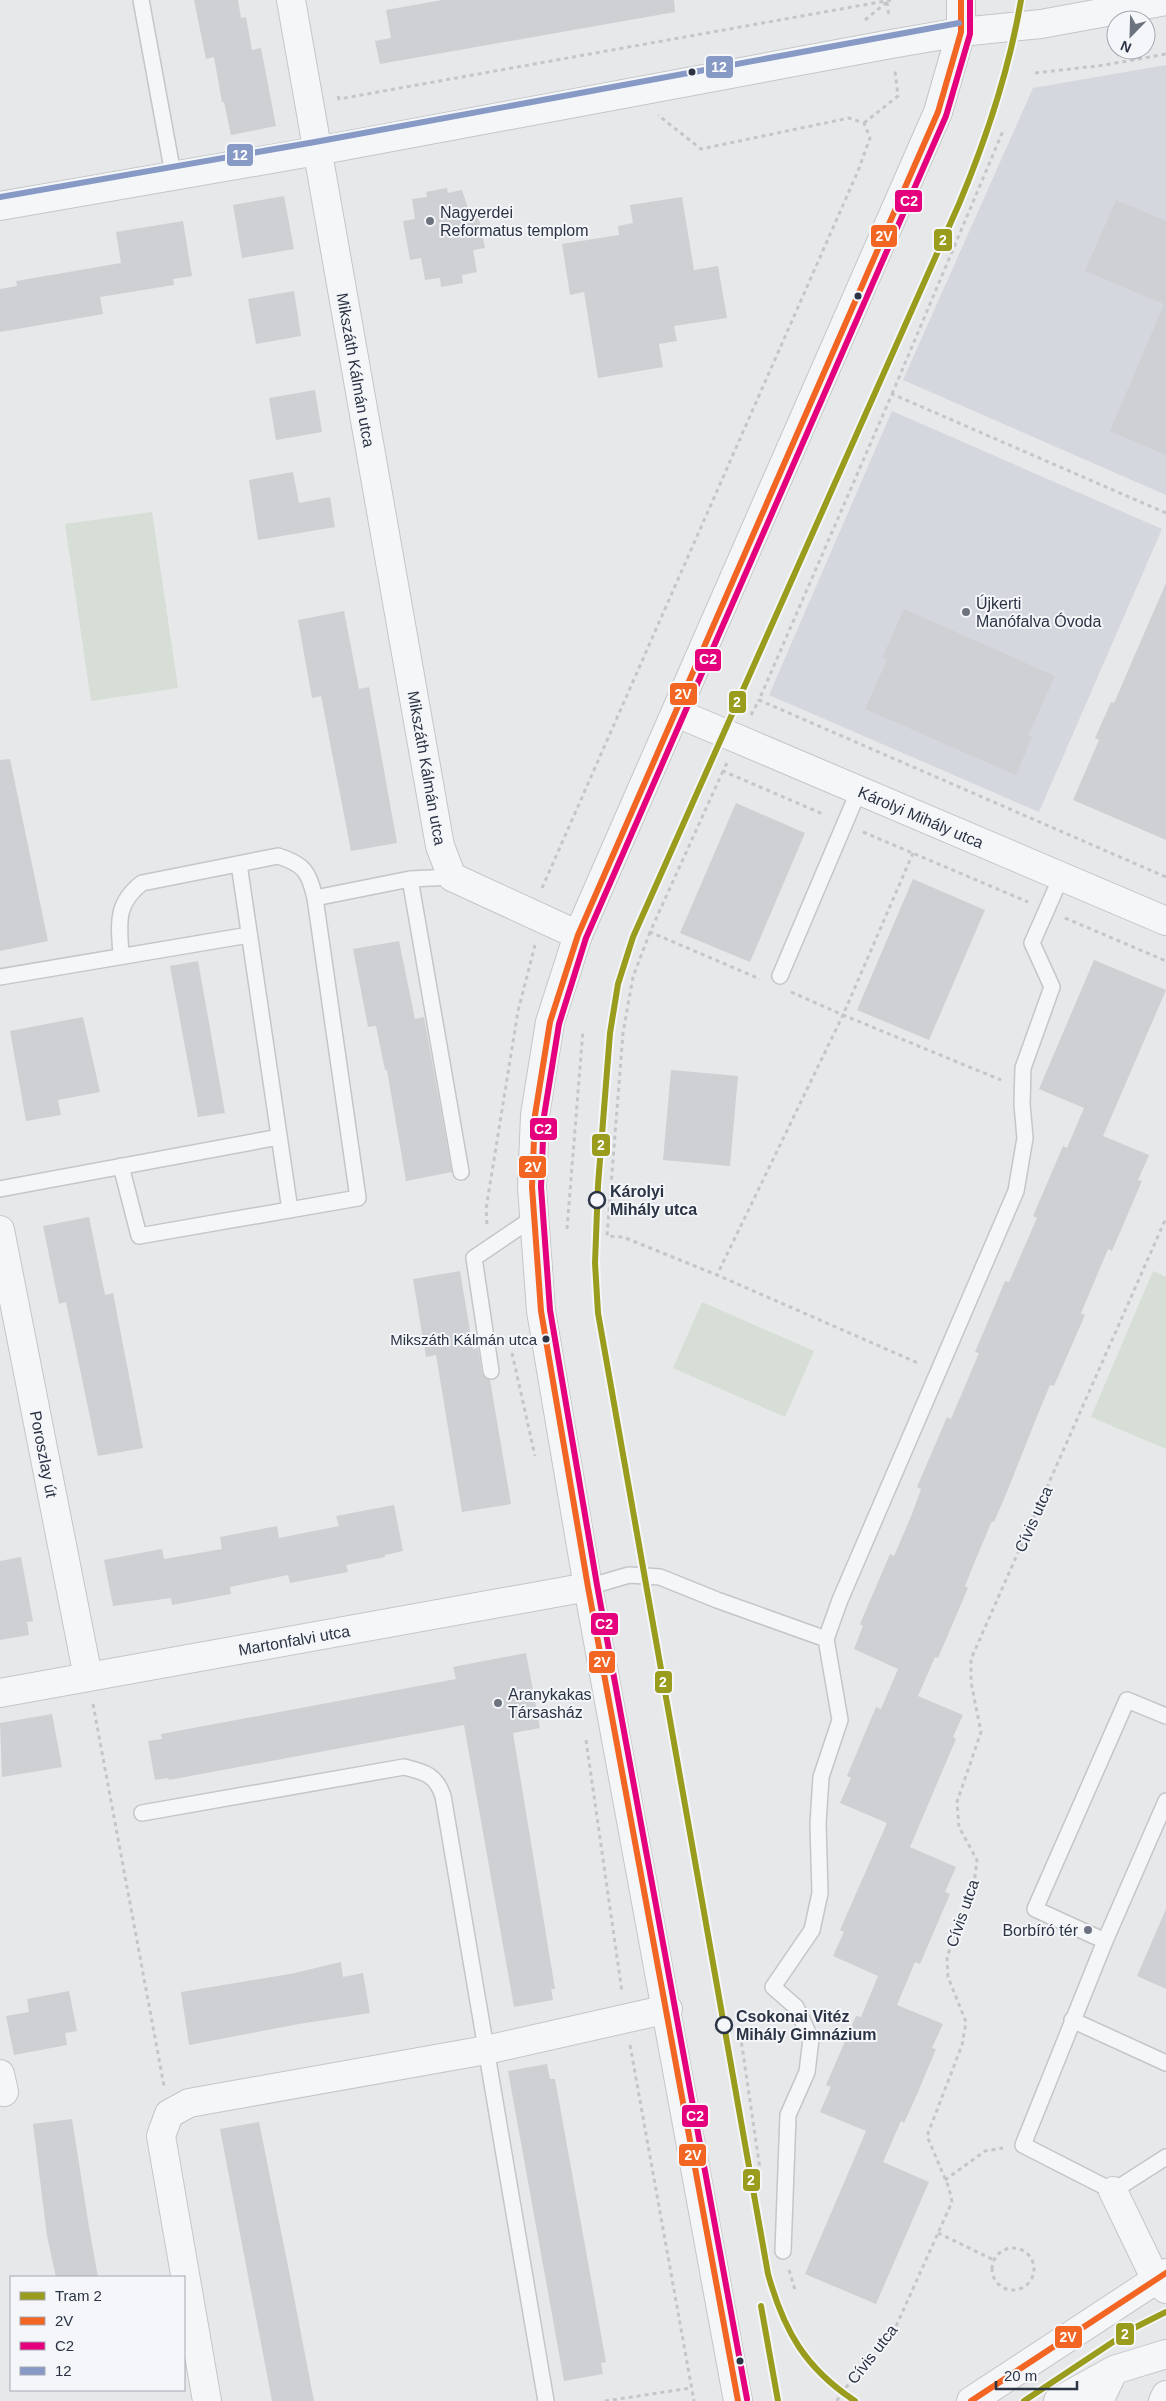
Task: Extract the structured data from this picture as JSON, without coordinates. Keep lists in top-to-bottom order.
{
  "streets": {
    "street": [
      "Mikszáth Kálmán utca",
      "Károlyi Mihály utca",
      "Poroszlay út",
      "Martonfalvi utca"
    ],
    "path": ["Cívis utca"]
  },
  "crossings": [
    ["Poroszlay út", "Martonfalvi utca"]
  ],
  "places": [
    "Nagyerdei Reformatus templom",
    "Újkerti Manófalva Óvoda",
    "Károlyi Mihály utca",
    "Mikszáth Kálmán utca",
    "Aranykakas Társasház",
    "Borbíró tér",
    "Csokonai Vitéz Mihály Gimnázium"
  ],
  "lines": [
    "tram line 2",
    "transit line 2V",
    "transit line C2",
    "transit line 12"
  ],
  "legend": [
    "Tram 2",
    "2V",
    "C2",
    "12"
  ],
  "scale_bar": "20 m",
  "north": "bottom left"
}
